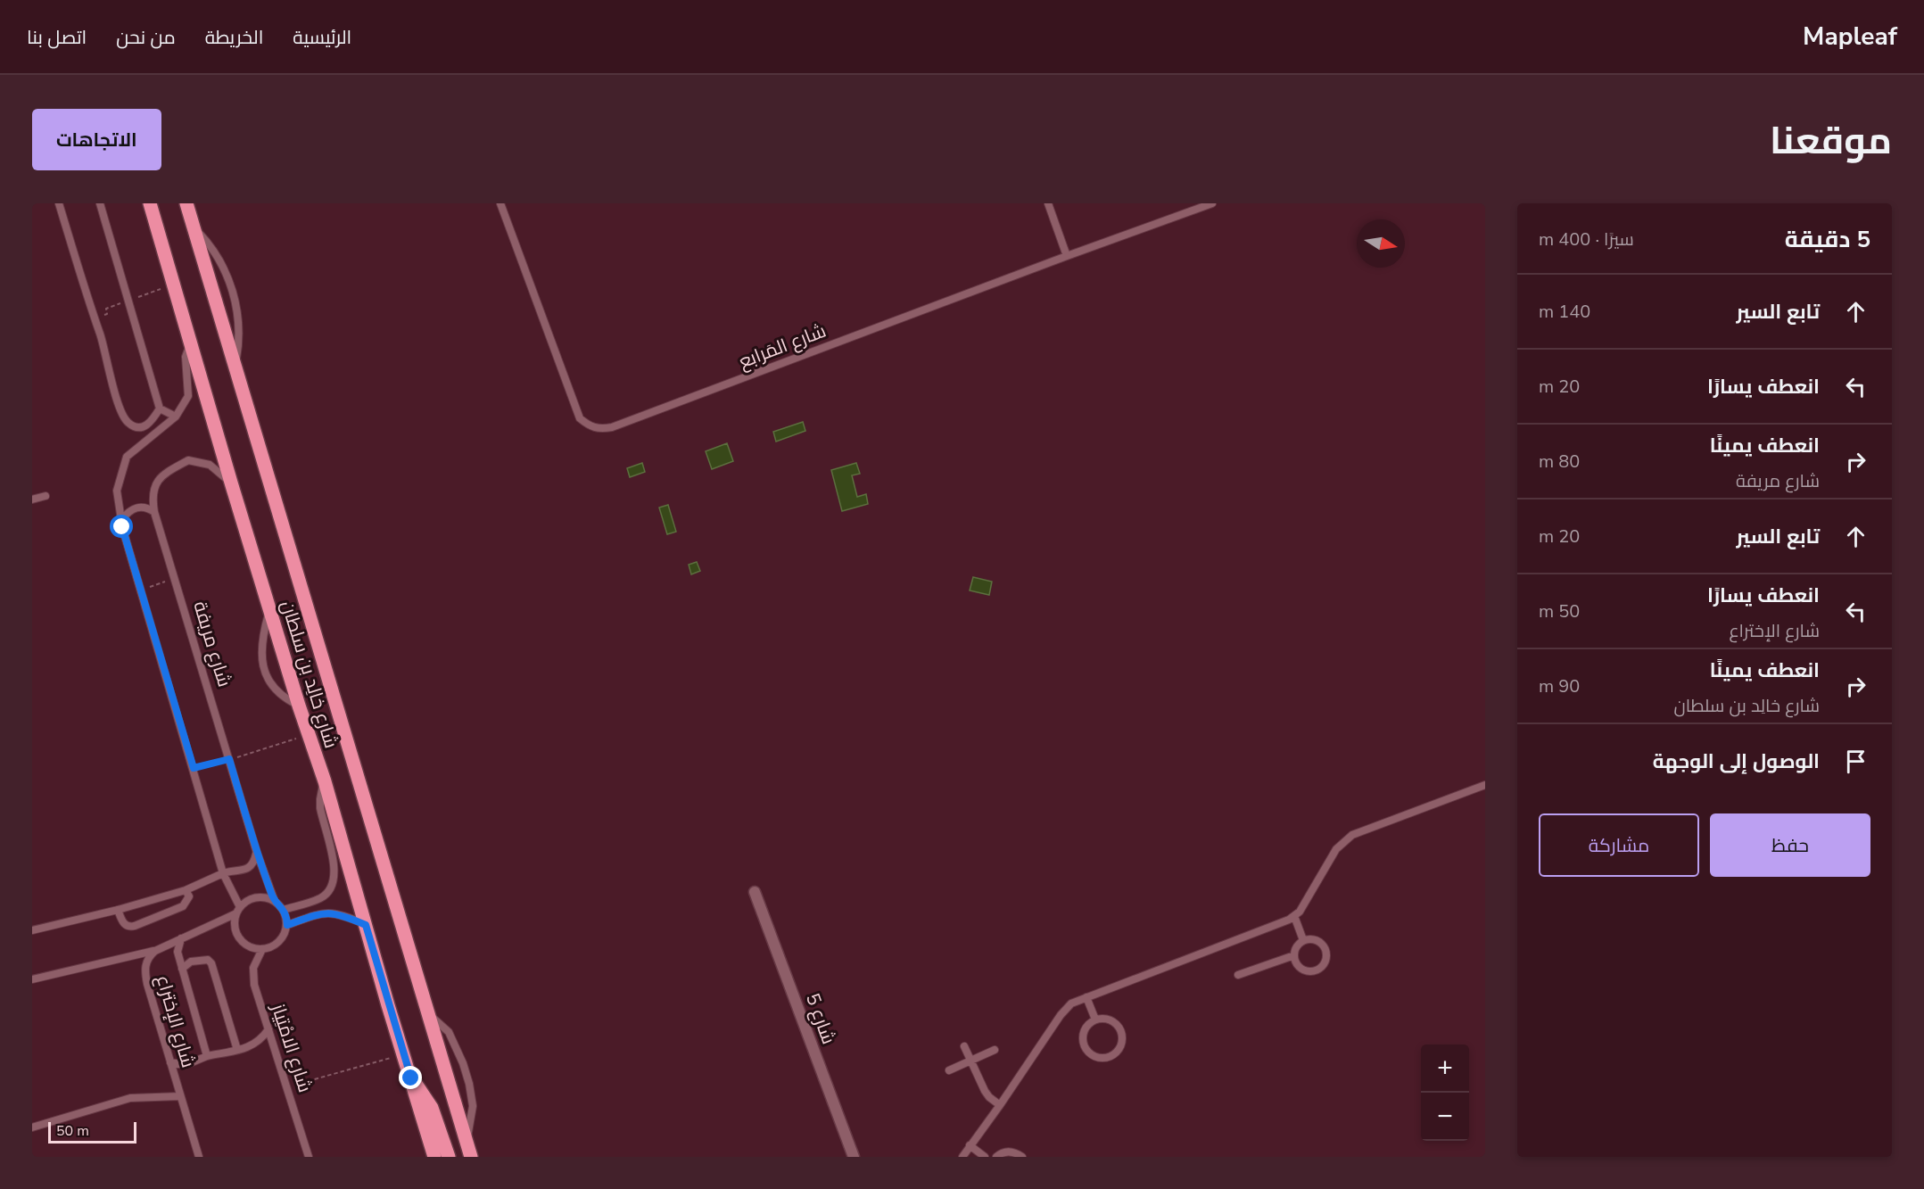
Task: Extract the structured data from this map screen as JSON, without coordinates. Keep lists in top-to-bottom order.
{
  "streets": {
    "main road": ["شارع خالِد بن سلطان"],
    "street": ["شارع 5"],
    "lane": [
      "شارع المَرابع",
      "شارع مريفة",
      "شارع الإختراع",
      "شارع الامْتِياز"
    ]
  },
  "crossings": [
    ["شارع مريفة", "شارع خالِد بن سلطان"],
    ["شارع مريفة", "شارع الإختراع"],
    ["شارع مريفة", "شارع الامْتِياز"],
    ["شارع الإختراع", "شارع الامْتِياز"]
  ],
  "scale_bar": "50 m",
  "north": "right",
  "page": {
    "header": "Mapleaf",
    "nav": [
      "الرئيسية",
      "الخريطة",
      "من نحن",
      "اتصل بنا"
    ],
    "title": "موقعنا",
    "buttons": [
      "الاتجاهات",
      ["حفظ", "مشاركة"]
    ],
    "heading": ["5 دقيقة", "سيرًا · 400 m"],
    "list": [
      ["تابع السير", "140 m"],
      ["انعطف يسارًا", "20 m"],
      ["انعطف يمينًا", "شارع مريفة", "80 m"],
      ["تابع السير", "20 m"],
      ["انعطف يسارًا", "شارع الإختراع", "50 m"],
      ["انعطف يمينًا", "شارع خالِد بن سلطان", "90 m"],
      "الوصول إلى الوجهة"
    ],
    "map_buttons": ["+", "−"],
    "scale": "50 m"
  }
}
